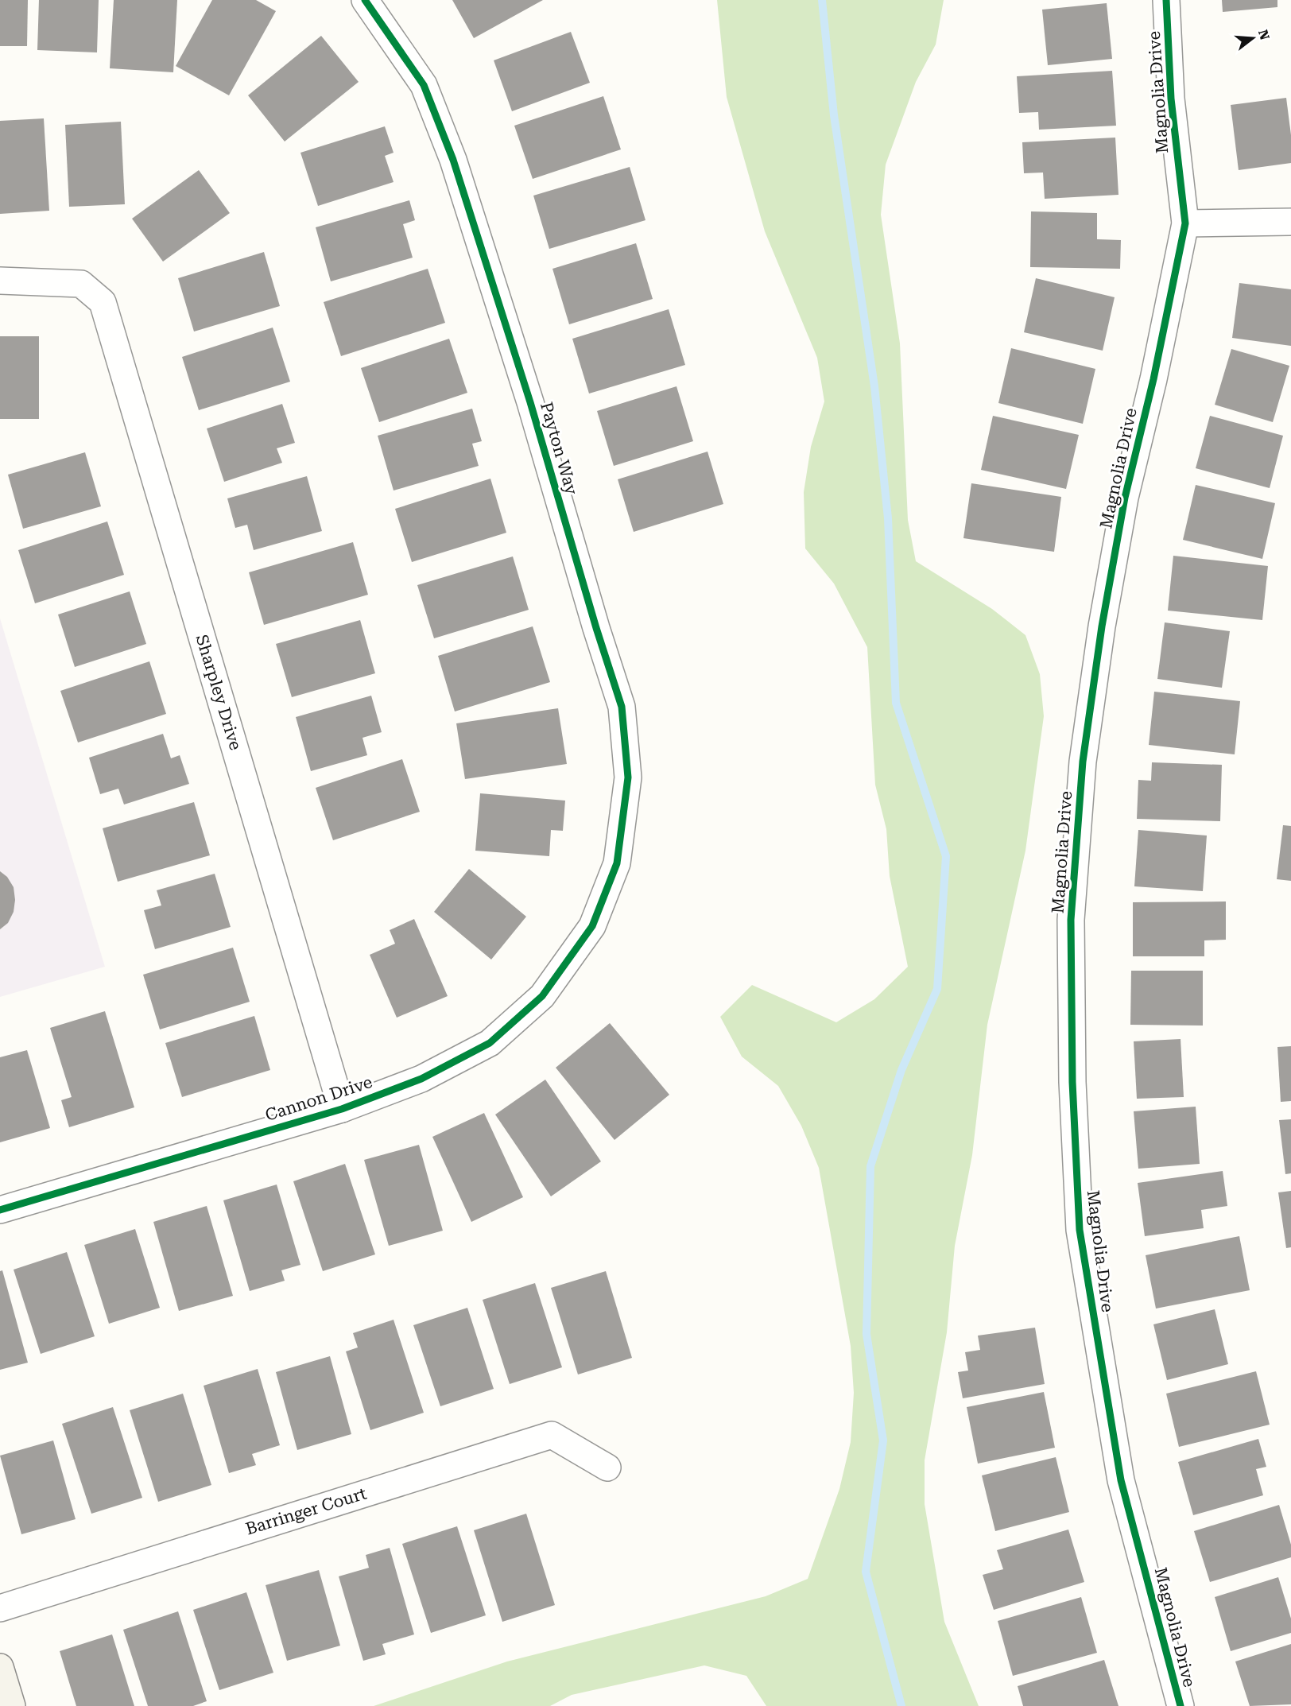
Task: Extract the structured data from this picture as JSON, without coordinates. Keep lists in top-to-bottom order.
{
  "streets": {
    "street": [
      "Magnolia Drive",
      "Payton Way",
      "Sharpley Drive",
      "Cannon Drive",
      "Barringer Court"
    ]
  },
  "crossings": [
    ["Payton Way", "Cannon Drive"],
    ["Sharpley Drive", "Cannon Drive"]
  ],
  "north": "right"
}
